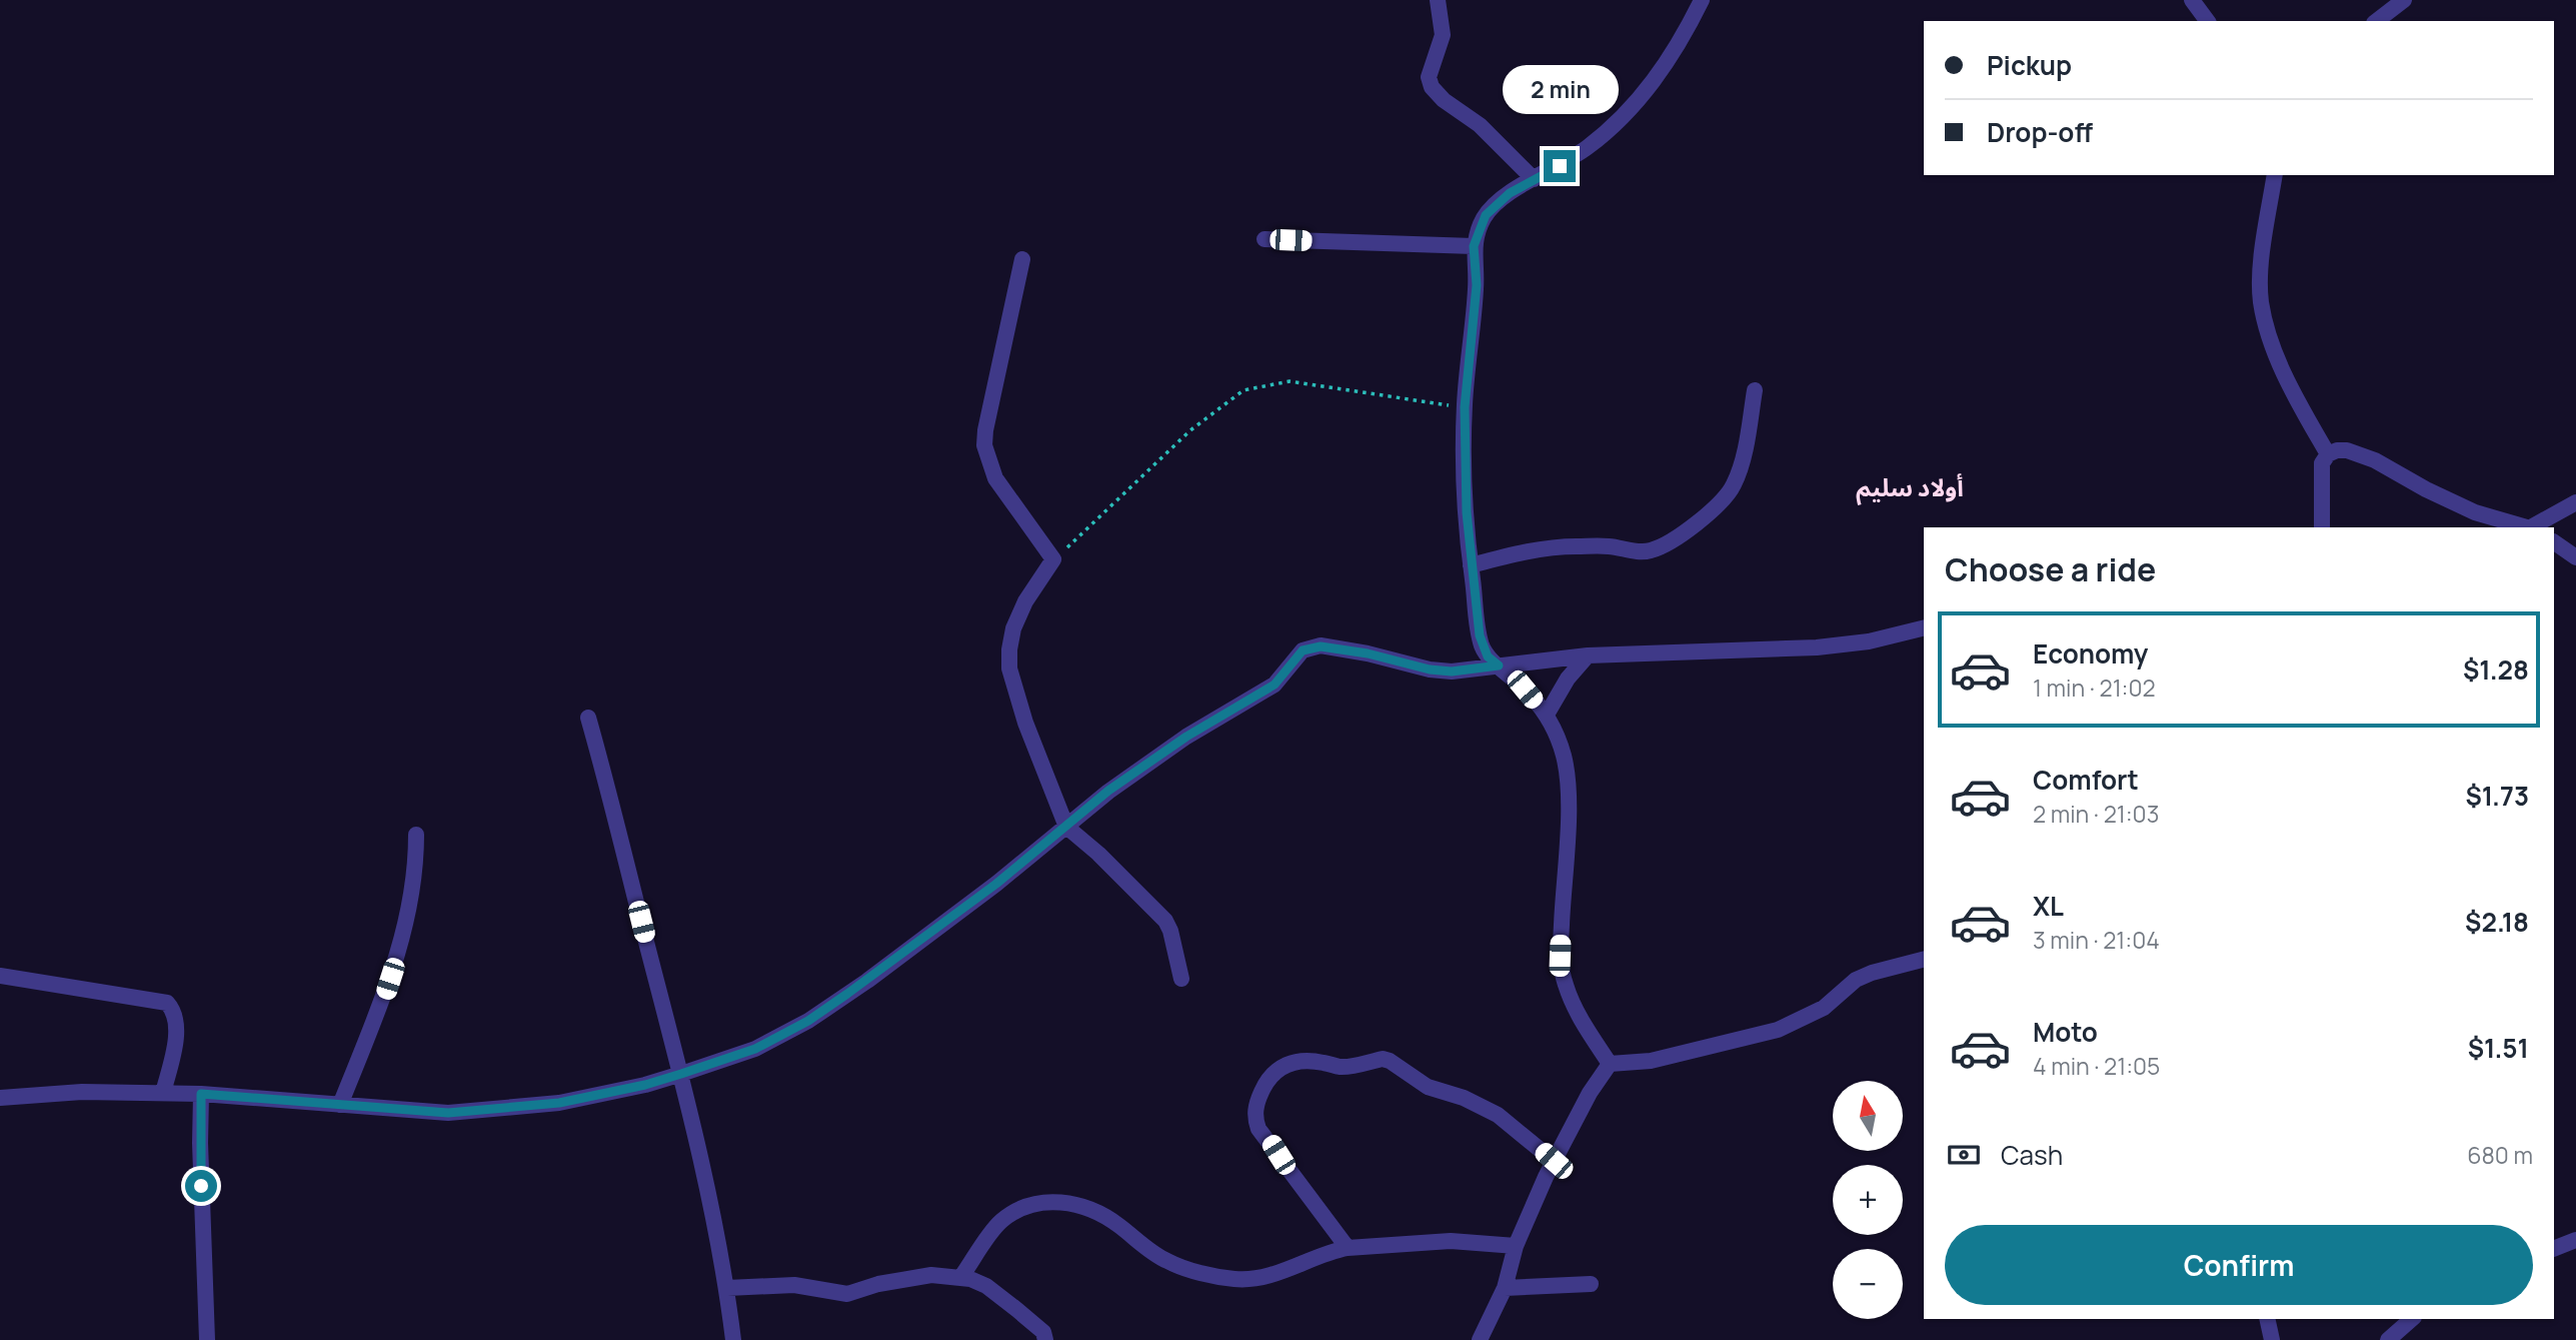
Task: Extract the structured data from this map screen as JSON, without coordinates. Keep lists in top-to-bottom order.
{
  "districts": ["أولاد سليم"],
  "north": "top",
  "page": {
    "banner": ["Pickup", "Drop-off"],
    "bubble": "2 min",
    "heading": "Choose a ride",
    "list": [
      {
        "name": "Economy",
        "note": "1 min · 21:02",
        "value": "$1.28"
      },
      {
        "name": "Comfort",
        "note": "2 min · 21:03",
        "value": "$1.73"
      },
      {
        "name": "XL",
        "note": "3 min · 21:04",
        "value": "$2.18"
      },
      {
        "name": "Moto",
        "note": "4 min · 21:05",
        "value": "$1.51"
      }
    ],
    "map_buttons": ["+", "−"],
    "pay": ["Cash", "680 m"],
    "buttons": "Confirm"
  }
}
